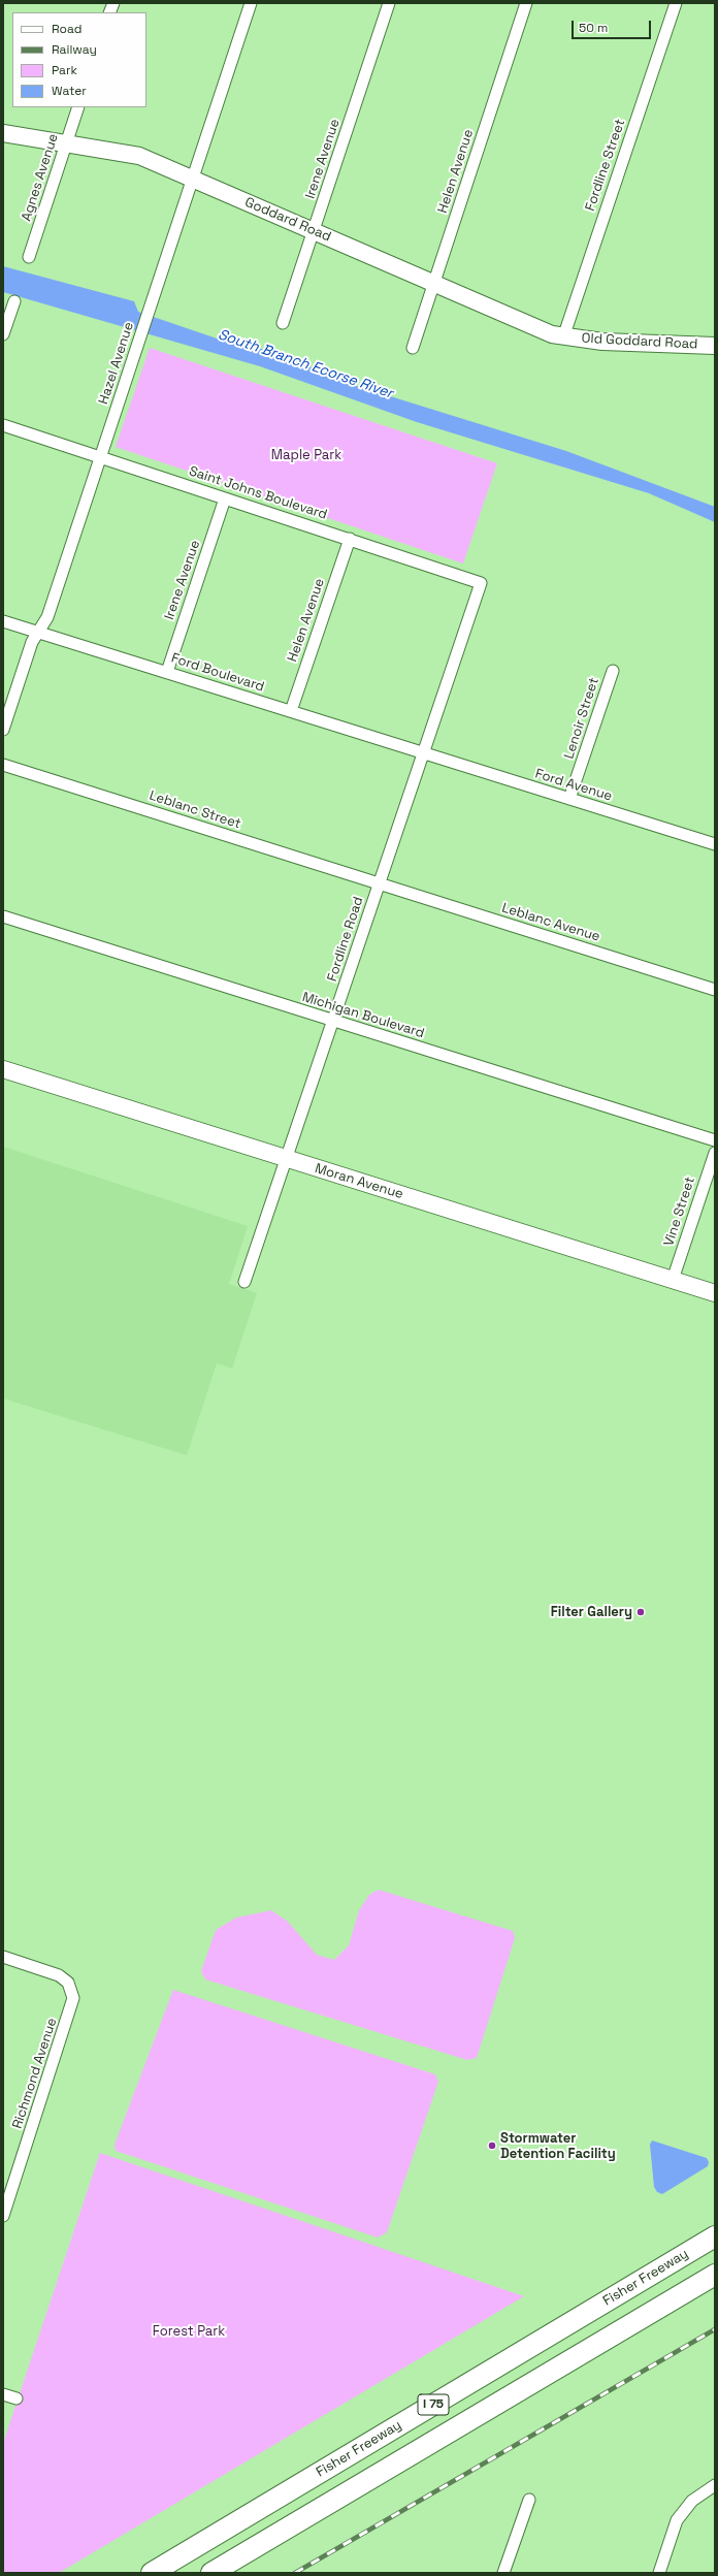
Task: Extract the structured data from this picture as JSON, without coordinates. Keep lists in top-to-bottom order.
{
  "streets": {
    "highway": ["Fisher Freeway", "I 75"],
    "street": [
      "Irene Avenue",
      "Fordline Street",
      "Helen Avenue",
      "Agnes Avenue",
      "Goddard Road",
      "Old Goddard Road",
      "Hazel Avenue",
      "Saint Johns Boulevard",
      "Ford Boulevard",
      "Lenoir Street",
      "Ford Avenue",
      "Leblanc Street",
      "Leblanc Avenue",
      "Fordline Road",
      "Michigan Boulevard",
      "Moran Avenue",
      "Vine Street",
      "Richmond Avenue"
    ]
  },
  "crossings": [
    ["Irene Avenue", "Goddard Road"],
    ["Irene Avenue", "Saint Johns Boulevard"],
    ["Irene Avenue", "Ford Boulevard"],
    ["Fordline Street", "Goddard Road"],
    ["Fordline Street", "Old Goddard Road"],
    ["Helen Avenue", "Goddard Road"],
    ["Helen Avenue", "Saint Johns Boulevard"],
    ["Helen Avenue", "Ford Boulevard"],
    ["Agnes Avenue", "Goddard Road"],
    ["Goddard Road", "Old Goddard Road"],
    ["Goddard Road", "Hazel Avenue"],
    ["Hazel Avenue", "Saint Johns Boulevard"],
    ["Hazel Avenue", "Ford Boulevard"],
    ["Saint Johns Boulevard", "Fordline Road"],
    ["Ford Boulevard", "Ford Avenue"],
    ["Ford Boulevard", "Fordline Road"],
    ["Lenoir Street", "Ford Avenue"],
    ["Ford Avenue", "Fordline Road"],
    ["Leblanc Street", "Leblanc Avenue"],
    ["Leblanc Street", "Fordline Road"],
    ["Leblanc Avenue", "Fordline Road"],
    ["Fordline Road", "Michigan Boulevard"],
    ["Fordline Road", "Moran Avenue"],
    ["Moran Avenue", "Vine Street"]
  ],
  "water": ["South Branch Ecorse River"],
  "parks": ["Maple Park", "Forest Park"],
  "places": ["Filter Gallery", "Stormwater Detention Facility"],
  "legend": [
    "Road",
    "Railway",
    "Park",
    "Water"
  ],
  "scale_bar": "50 m"
}
